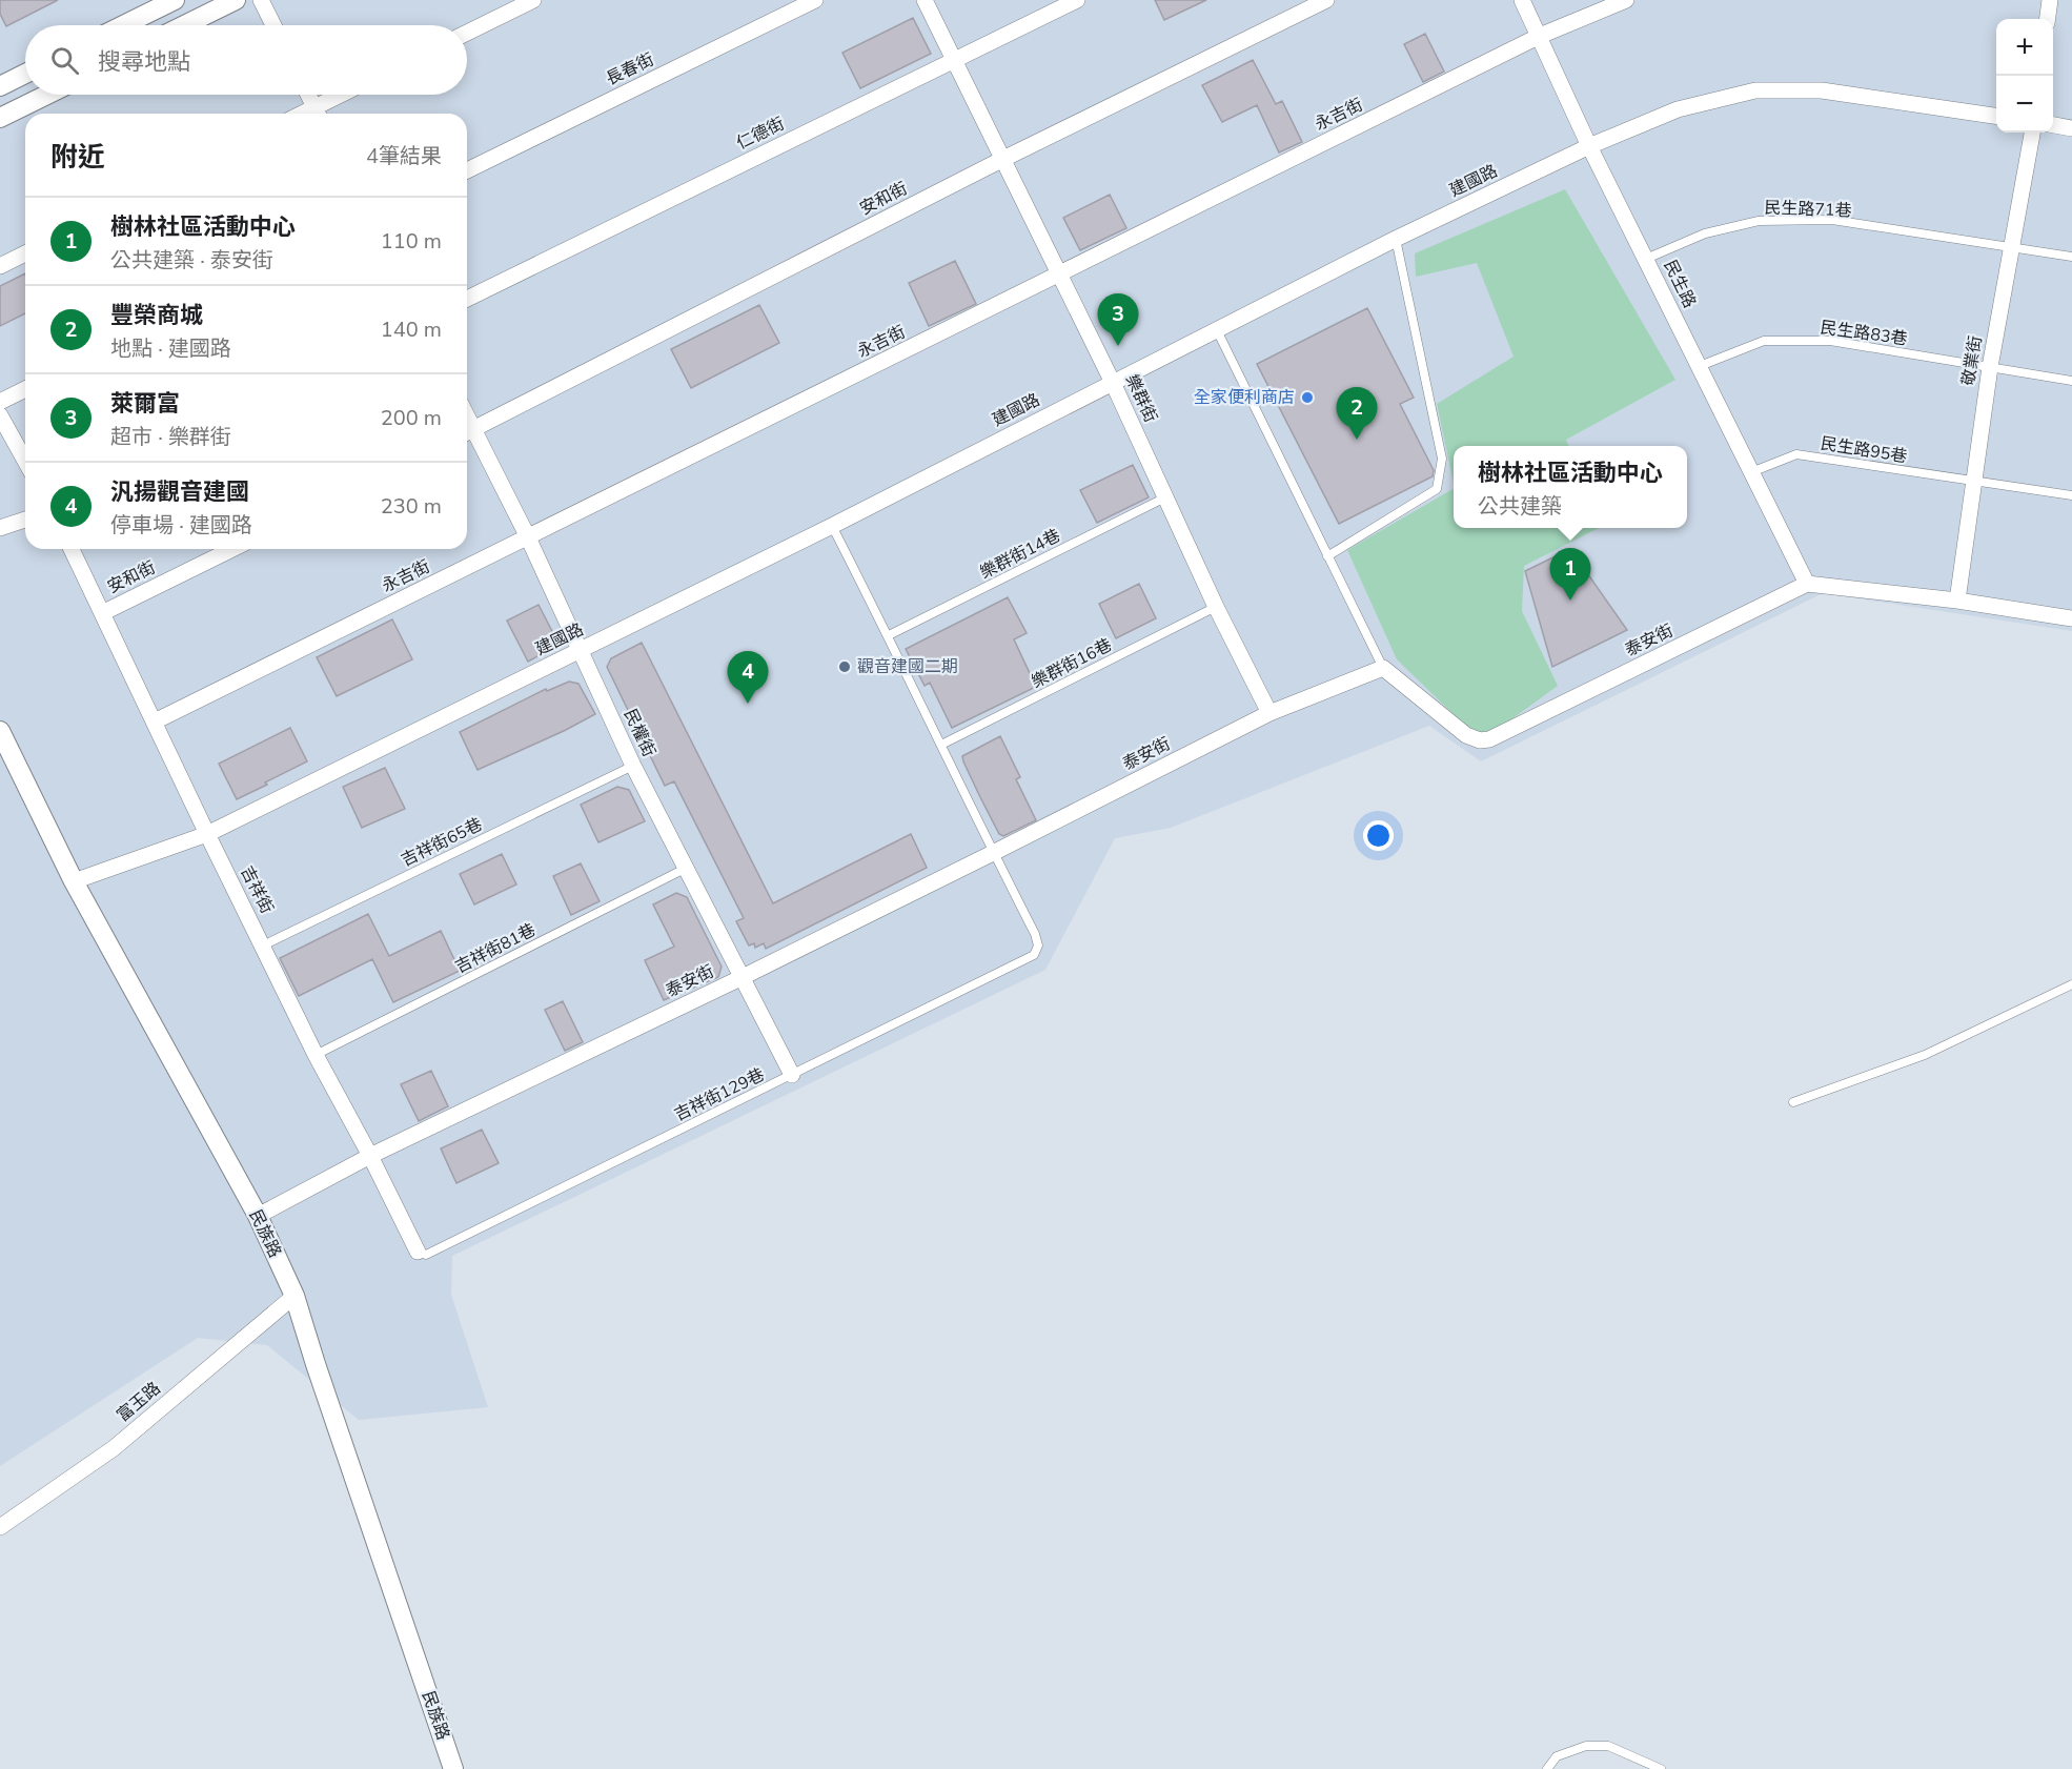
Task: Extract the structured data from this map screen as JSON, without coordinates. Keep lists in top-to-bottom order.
{
  "streets": {
    "street": [
      "長春街",
      "永吉街",
      "仁德街",
      "建國路",
      "安和街",
      "民生路",
      "敬業街",
      "樂群街",
      "泰安街",
      "民權街",
      "吉祥街",
      "民族路",
      "富玉路"
    ],
    "lane": [
      "民生路71巷",
      "民生路83巷",
      "民生路95巷",
      "樂群街14巷",
      "樂群街16巷",
      "吉祥街65巷",
      "吉祥街81巷",
      "吉祥街129巷"
    ]
  },
  "crossings": [
    ["永吉街", "民生路"],
    ["永吉街", "樂群街"],
    ["永吉街", "民權街"],
    ["永吉街", "吉祥街"],
    ["仁德街", "樂群街"],
    ["建國路", "民生路"],
    ["建國路", "樂群街"],
    ["建國路", "民權街"],
    ["建國路", "吉祥街"],
    ["建國路", "民族路"],
    ["安和街", "樂群街"],
    ["安和街", "民權街"],
    ["安和街", "吉祥街"],
    ["民生路71巷", "民生路"],
    ["民生路71巷", "敬業街"],
    ["民生路", "民生路83巷"],
    ["民生路", "民生路95巷"],
    ["民生路", "泰安街"],
    ["民生路83巷", "敬業街"],
    ["敬業街", "民生路95巷"],
    ["樂群街", "樂群街14巷"],
    ["樂群街", "泰安街"],
    ["樂群街", "樂群街16巷"],
    ["泰安街", "民權街"],
    ["泰安街", "吉祥街"],
    ["泰安街", "吉祥街129巷"],
    ["泰安街", "民族路"],
    ["民權街", "吉祥街65巷"],
    ["民權街", "吉祥街81巷"],
    ["民權街", "吉祥街129巷"],
    ["吉祥街65巷", "吉祥街"],
    ["吉祥街", "吉祥街81巷"],
    ["吉祥街", "吉祥街129巷"],
    ["民族路", "富玉路"]
  ],
  "places": ["全家便利商店", "觀音建國二期"],
  "page": {
    "map_buttons": ["+", "−"],
    "search": "搜尋地點",
    "heading": ["附近", "4筆結果"],
    "list": [
      {
        "mark": "1",
        "name": "樹林社區活動中心",
        "note": "公共建築 · 泰安街",
        "value": "110 m"
      },
      {
        "mark": "2",
        "name": "豐榮商城",
        "note": "地點 · 建國路",
        "value": "140 m"
      },
      {
        "mark": "3",
        "name": "萊爾富",
        "note": "超市 · 樂群街",
        "value": "200 m"
      },
      {
        "mark": "4",
        "name": "汎揚觀音建國",
        "note": "停車場 · 建國路",
        "value": "230 m"
      }
    ],
    "pins": [
      "3",
      "2",
      "1",
      "4"
    ],
    "popup": ["樹林社區活動中心", "公共建築"]
  }
}
